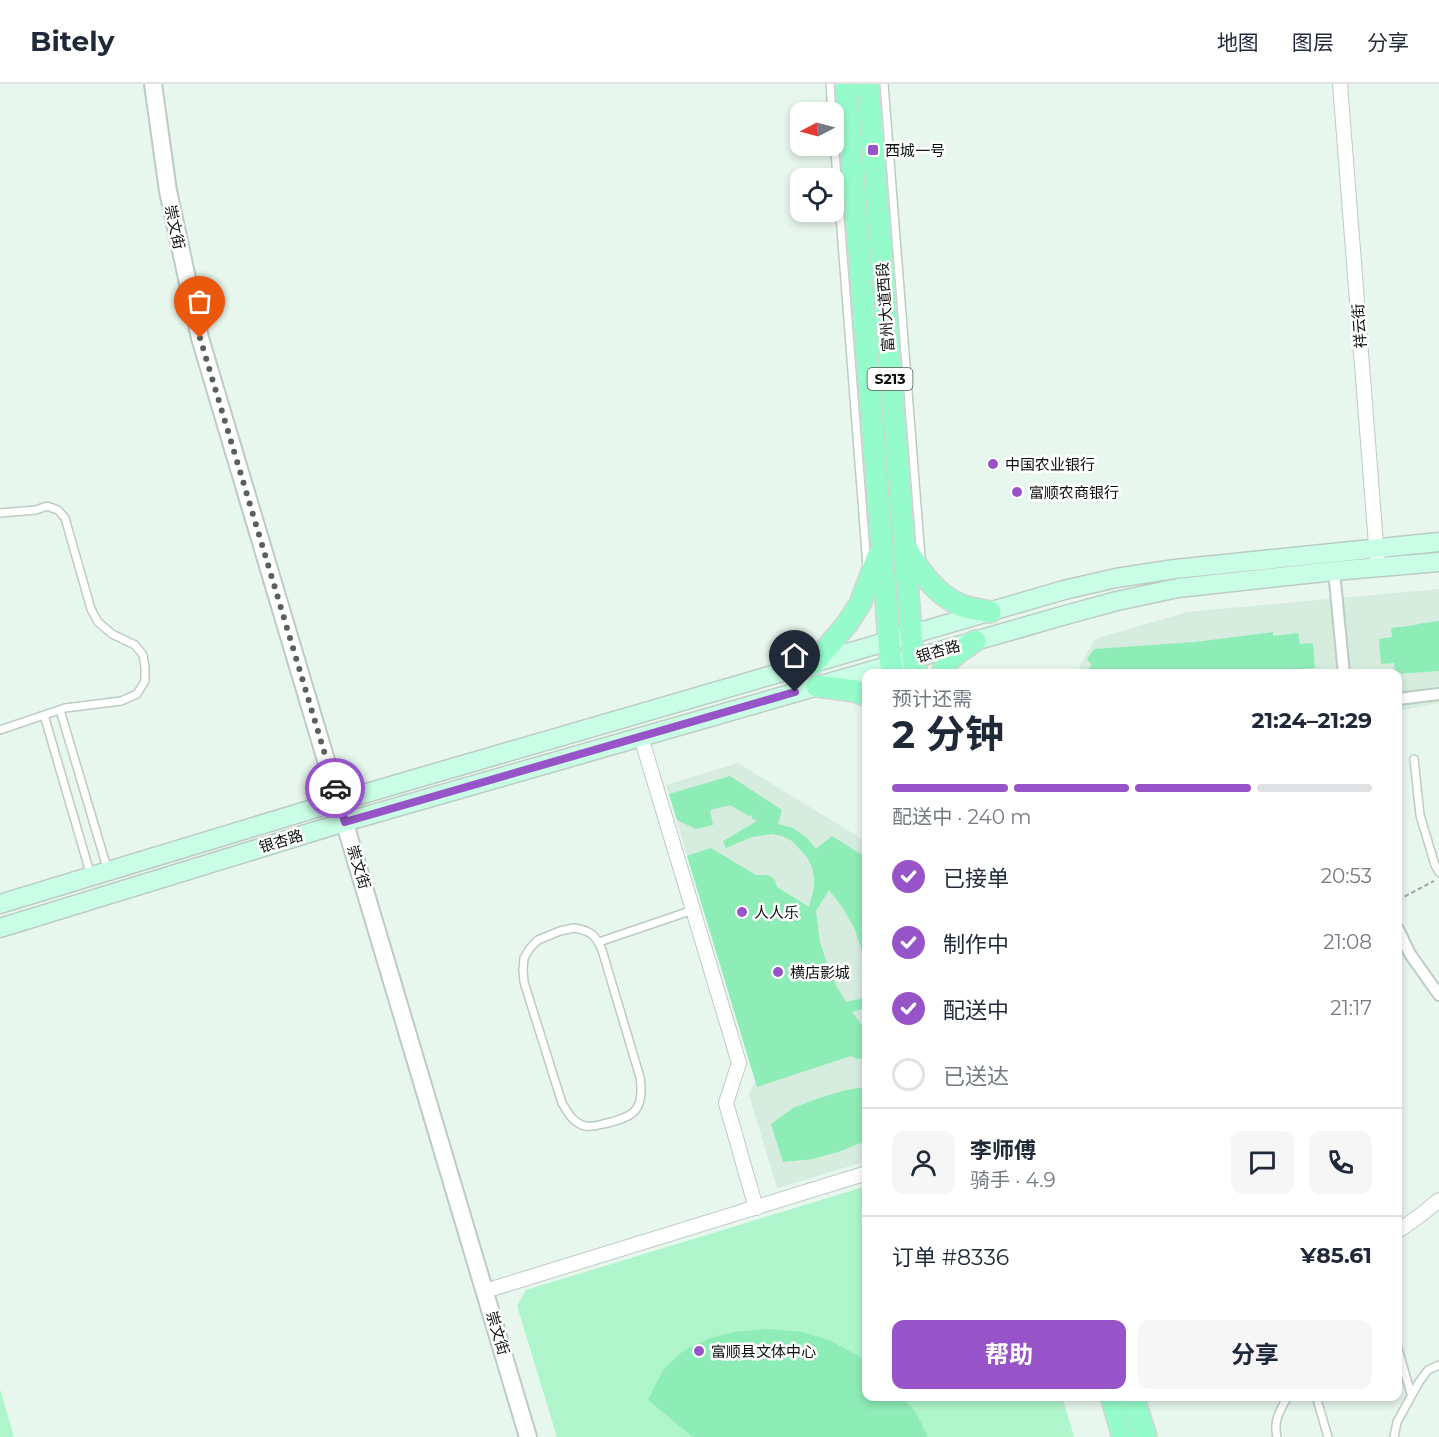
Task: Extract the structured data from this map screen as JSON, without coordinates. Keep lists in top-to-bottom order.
{
  "streets": {
    "main road": ["富州大道西段", "S213", "银杏路"],
    "street": ["崇文街", "祥云街"]
  },
  "crossings": [
    ["崇文街", "银杏路"],
    ["富州大道西段", "银杏路"],
    ["祥云街", "银杏路"]
  ],
  "places": {
    "transit": ["西城一号"],
    "other": [
      "中国农业银行",
      "富顺农商银行",
      "人人乐",
      "横店影城",
      "富顺县文体中心"
    ]
  },
  "north": "left",
  "page": {
    "header": "Bitely",
    "nav": ["地图", "图层", "分享"],
    "heading": ["2 分钟", "预计还需", "21:24–21:29"],
    "panel": [
      "李师傅",
      "骑手 · 4.9",
      "订单 #8336",
      "¥85.61"
    ],
    "bar": "配送中 · 240 m",
    "list": [
      ["已接单", "20:53"],
      ["制作中", "21:08"],
      ["配送中", "21:17"],
      "已送达"
    ],
    "buttons": ["帮助", "分享"]
  }
}
